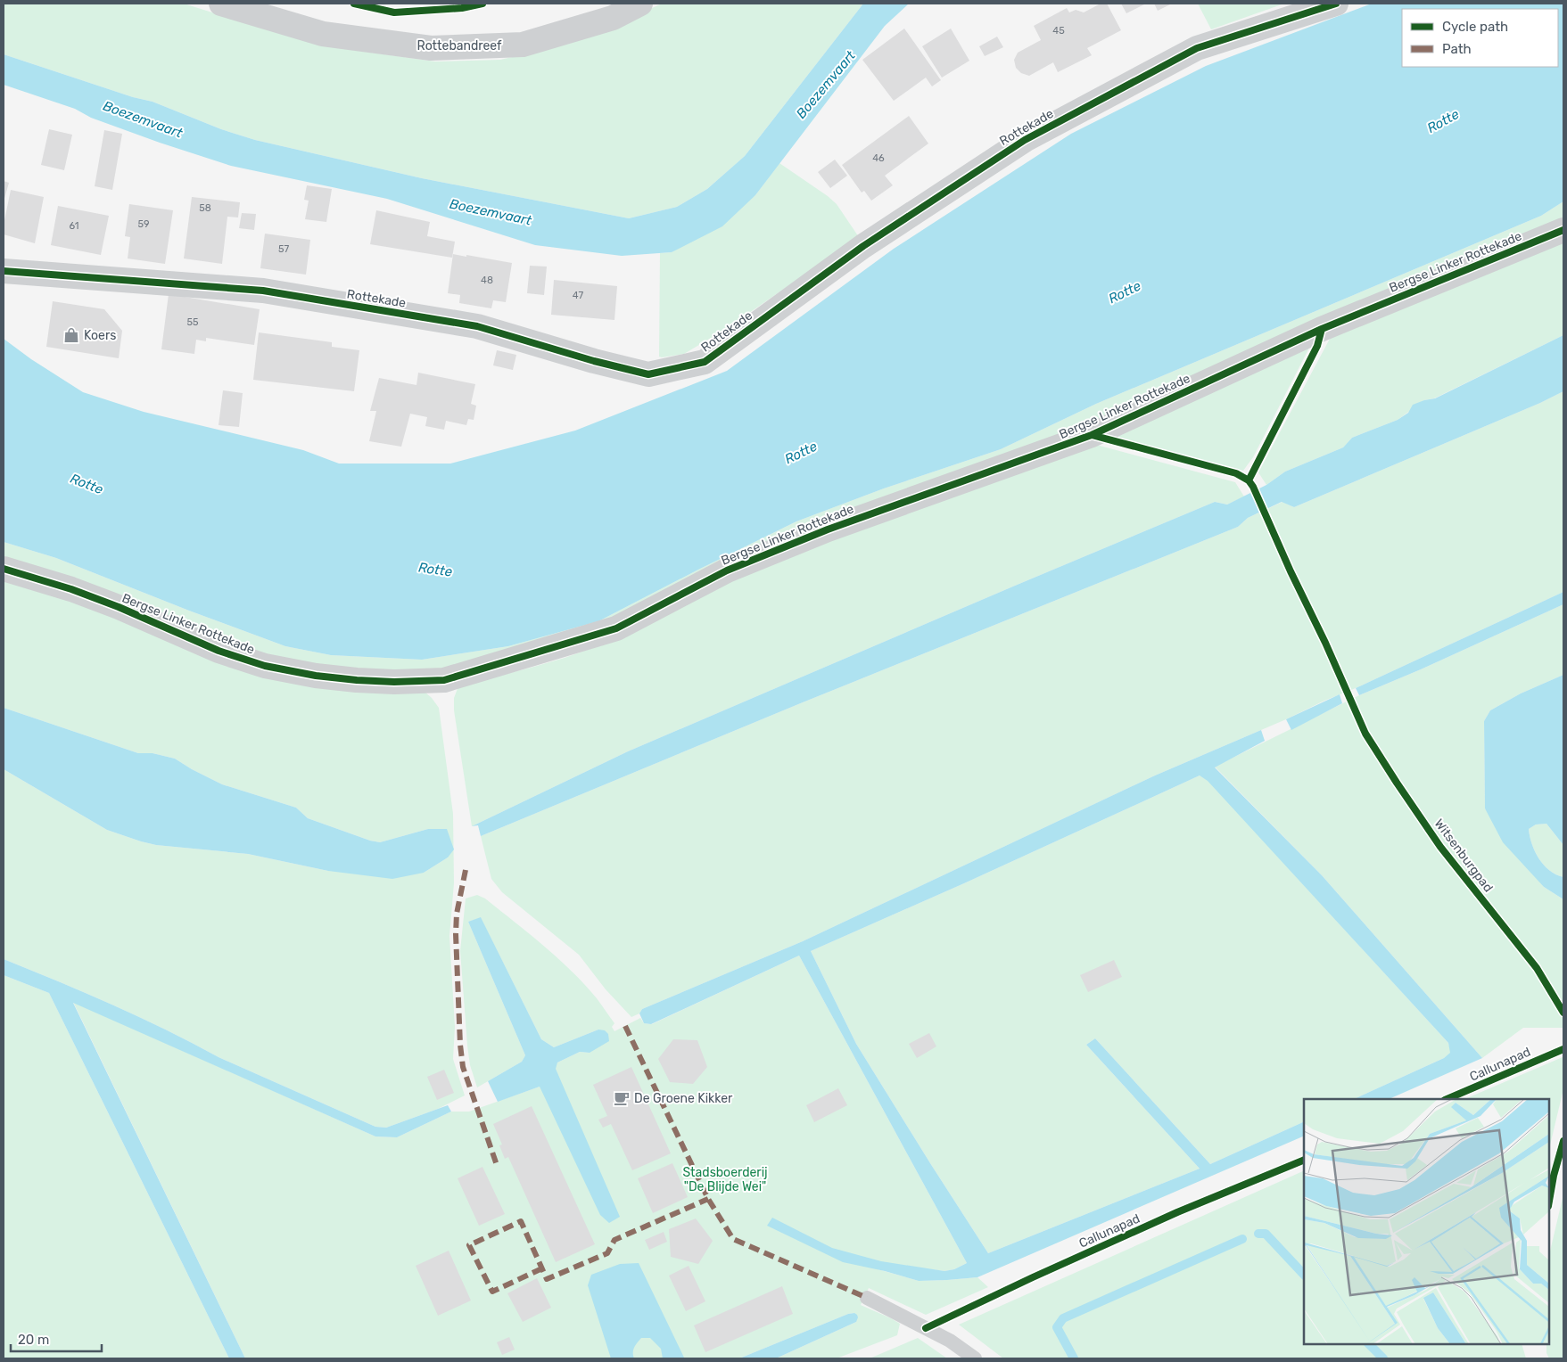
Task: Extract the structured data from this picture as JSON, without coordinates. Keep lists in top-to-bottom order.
{
  "streets": {
    "street": ["Rottebandreef", "Rottekade", "Bergse Linker Rottekade"],
    "cycle path": ["Witsenburgpad", "Callunapad"]
  },
  "water": ["Boezemvaart", "Rotte"],
  "parks": ["Stadsboerderij \"De Blijde Wei\""],
  "places": {
    "shop": ["Koers"],
    "cafe": ["De Groene Kikker"]
  },
  "house_numbers": [
    "45",
    "46",
    "58",
    "59",
    "61",
    "57",
    "48",
    "47",
    "55"
  ],
  "legend": ["Cycle path", "Path"],
  "scale_bar": "20 m"
}
